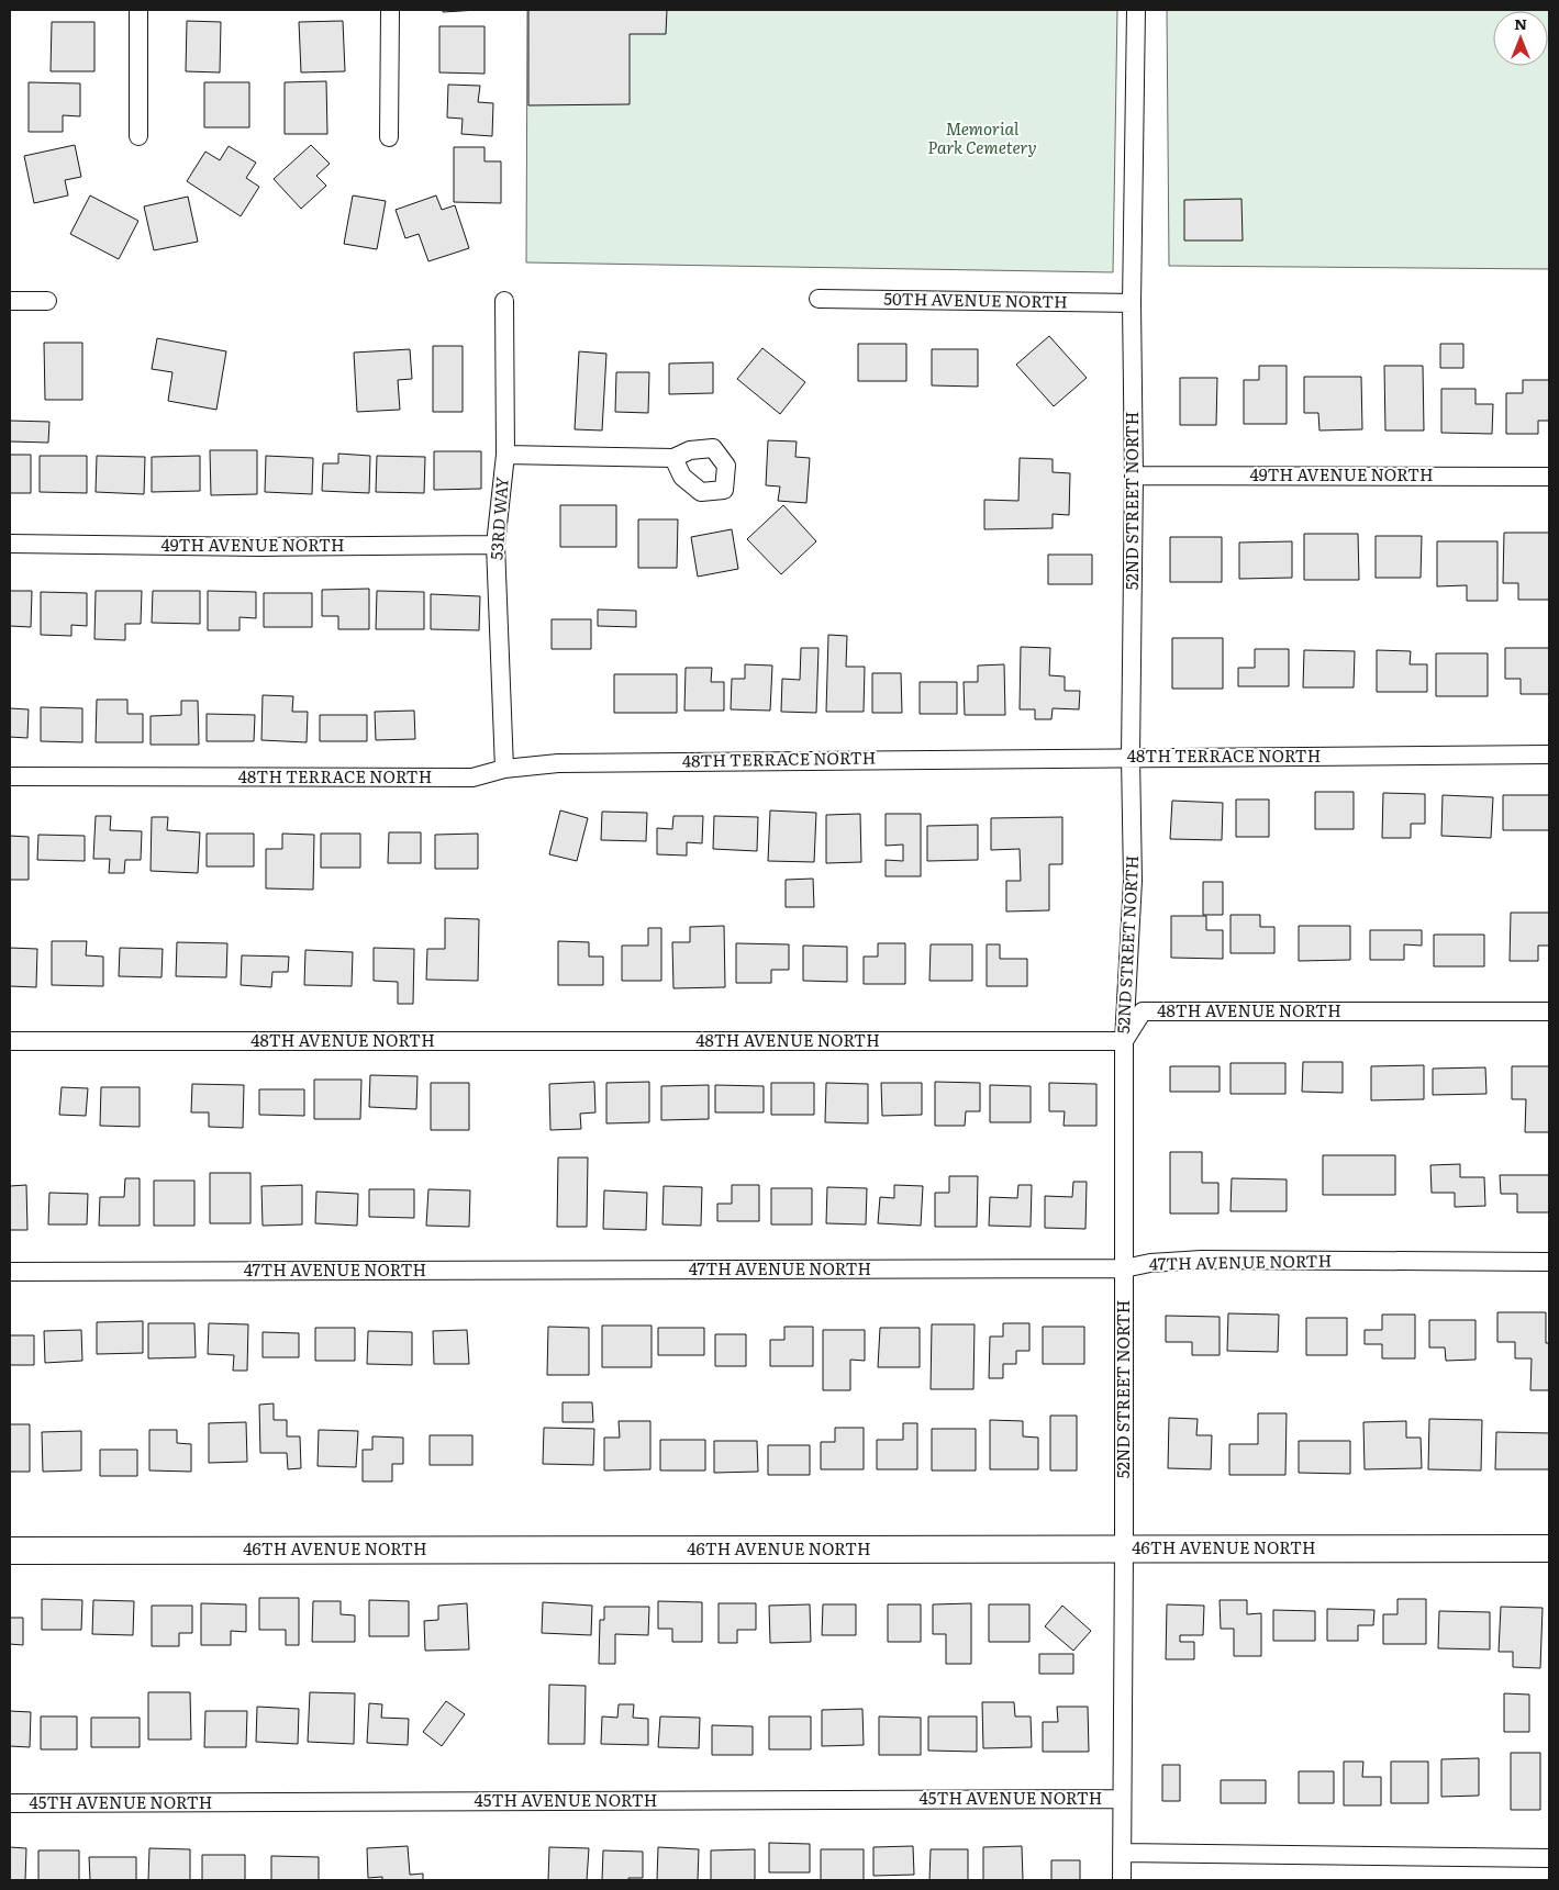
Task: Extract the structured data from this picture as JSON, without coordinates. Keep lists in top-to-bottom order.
{
  "streets": {
    "street": [
      "50TH AVENUE NORTH",
      "49TH AVENUE NORTH",
      "52ND STREET NORTH",
      "53RD WAY",
      "48TH TERRACE NORTH",
      "48TH AVENUE NORTH",
      "47TH AVENUE NORTH",
      "46TH AVENUE NORTH",
      "45TH AVENUE NORTH"
    ]
  },
  "crossings": [
    ["50TH AVENUE NORTH", "52ND STREET NORTH"],
    ["49TH AVENUE NORTH", "52ND STREET NORTH"],
    ["49TH AVENUE NORTH", "53RD WAY"],
    ["52ND STREET NORTH", "48TH TERRACE NORTH"],
    ["52ND STREET NORTH", "48TH AVENUE NORTH"],
    ["52ND STREET NORTH", "47TH AVENUE NORTH"],
    ["52ND STREET NORTH", "46TH AVENUE NORTH"],
    ["52ND STREET NORTH", "45TH AVENUE NORTH"],
    ["53RD WAY", "48TH TERRACE NORTH"]
  ],
  "parks": ["Memorial Park Cemetery"],
  "north": "top"
}
